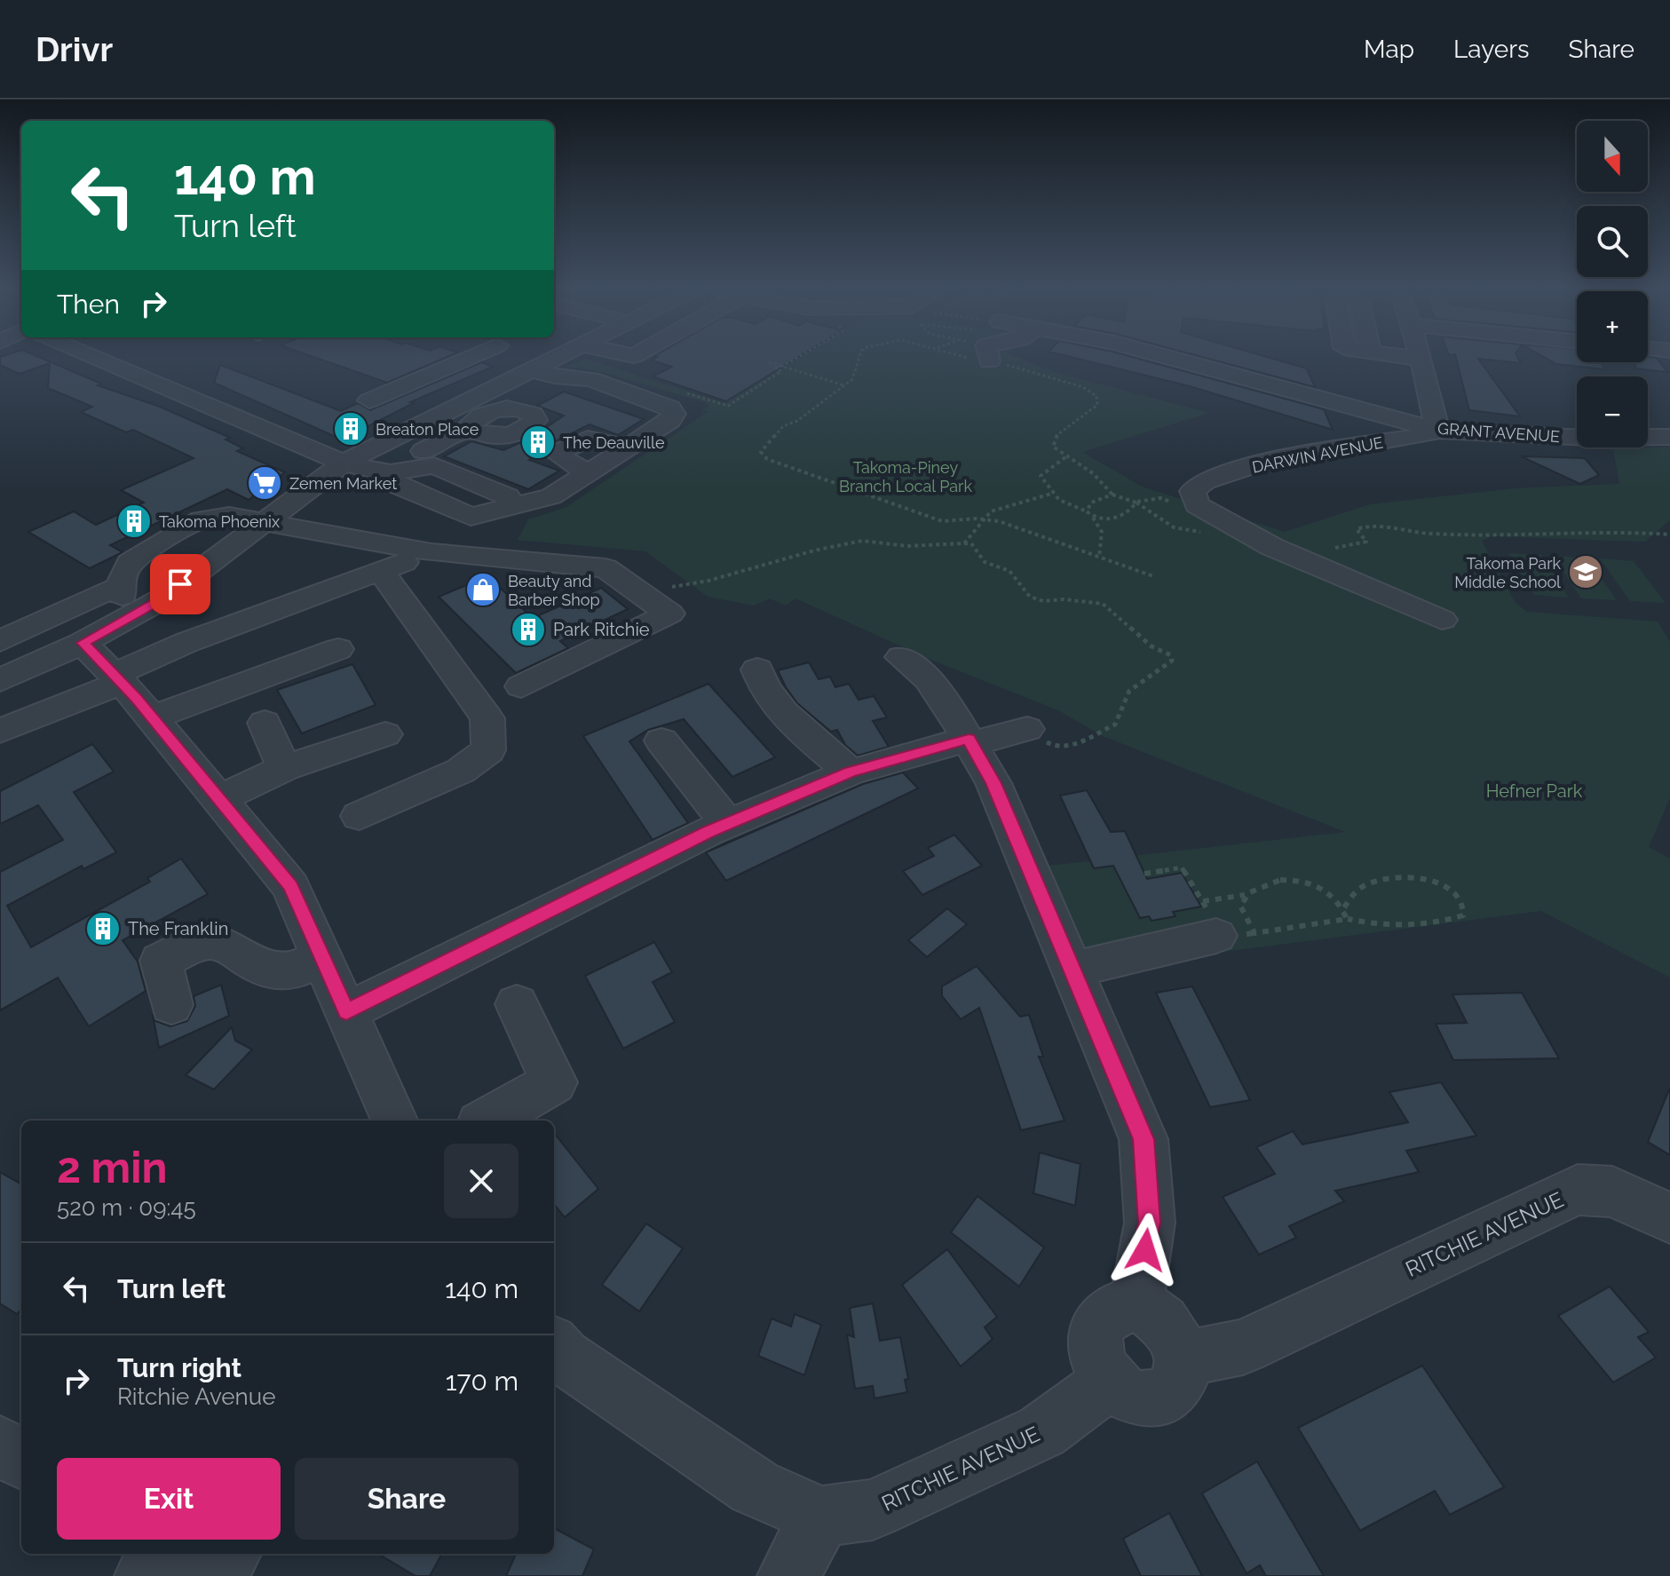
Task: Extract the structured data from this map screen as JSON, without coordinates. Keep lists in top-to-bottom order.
{
  "streets": {
    "street": ["GRANT AVENUE", "DARWIN AVENUE", "RITCHIE AVENUE"]
  },
  "crossings": [
    ["GRANT AVENUE", "DARWIN AVENUE"]
  ],
  "parks": ["Takoma-Piney Branch Local Park", "Hefner Park"],
  "places": {
    "building": [
      "Breaton Place",
      "The Deauville",
      "Takoma Phoenix",
      "Park Ritchie",
      "The Franklin"
    ],
    "supermarket": ["Zemen Market"],
    "school or university": ["Takoma Park Middle School"],
    "shop": ["Beauty and Barber Shop"]
  },
  "north": "bottom",
  "page": {
    "header": "Drivr",
    "nav": ["Map", "Layers", "Share"],
    "map_buttons": ["+", "−"],
    "turn": ["140 m", "Turn left"],
    "then": "Then",
    "heading": ["2 min", "520 m · 09:45"],
    "list": [
      {
        "name": "Turn left",
        "value": "140 m"
      },
      {
        "name": "Turn right",
        "note": "Ritchie Avenue",
        "value": "170 m"
      }
    ],
    "buttons": ["Exit", "Share"]
  }
}
